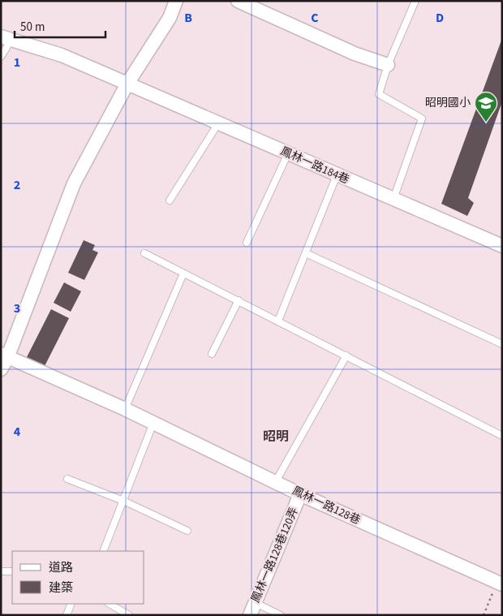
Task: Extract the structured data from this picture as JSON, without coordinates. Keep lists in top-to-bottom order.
{
  "streets": {
    "street": ["鳳林一路184巷", "鳳林一路128巷", "鳳林一路128巷120弄"]
  },
  "crossings": [
    ["鳳林一路128巷", "鳳林一路128巷120弄"]
  ],
  "districts": ["昭明"],
  "places": {
    "school or university": ["昭明國小"]
  },
  "legend": ["道路", "建築"],
  "scale_bar": "50 m",
  "grid": {
    "columns": ["B", "C", "D"],
    "rows": [
      "1",
      "2",
      "3",
      "4"
    ]
  }
}
